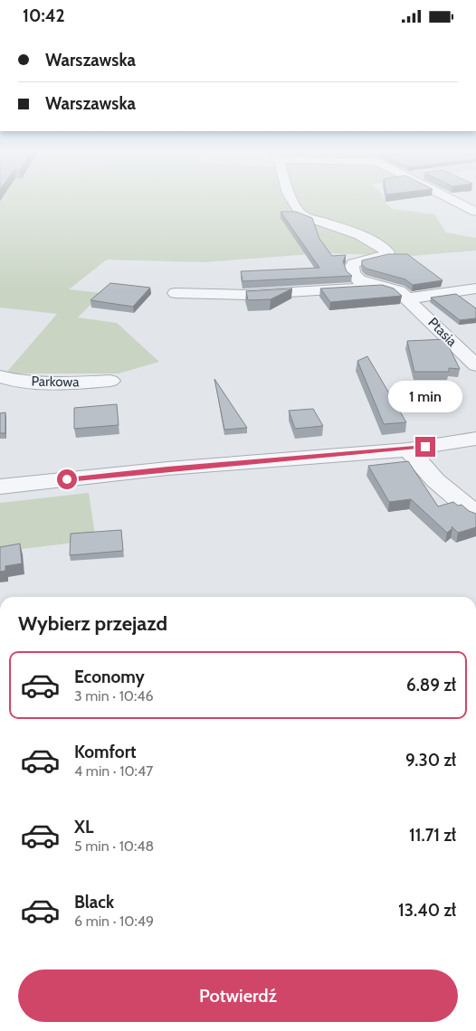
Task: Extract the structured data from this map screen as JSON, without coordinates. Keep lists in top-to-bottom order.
{
  "streets": {
    "street": ["Ptasia", "Parkowa"]
  },
  "page": {
    "status": "10:42",
    "banner": ["Warszawska", "Warszawska"],
    "bubble": "1 min",
    "heading": "Wybierz przejazd",
    "list": [
      {
        "name": "Economy",
        "note": "3 min · 10:46",
        "value": "6.89 zł"
      },
      {
        "name": "Komfort",
        "note": "4 min · 10:47",
        "value": "9.30 zł"
      },
      {
        "name": "XL",
        "note": "5 min · 10:48",
        "value": "11.71 zł"
      },
      {
        "name": "Black",
        "note": "6 min · 10:49",
        "value": "13.40 zł"
      }
    ],
    "buttons": "Potwierdź"
  }
}
